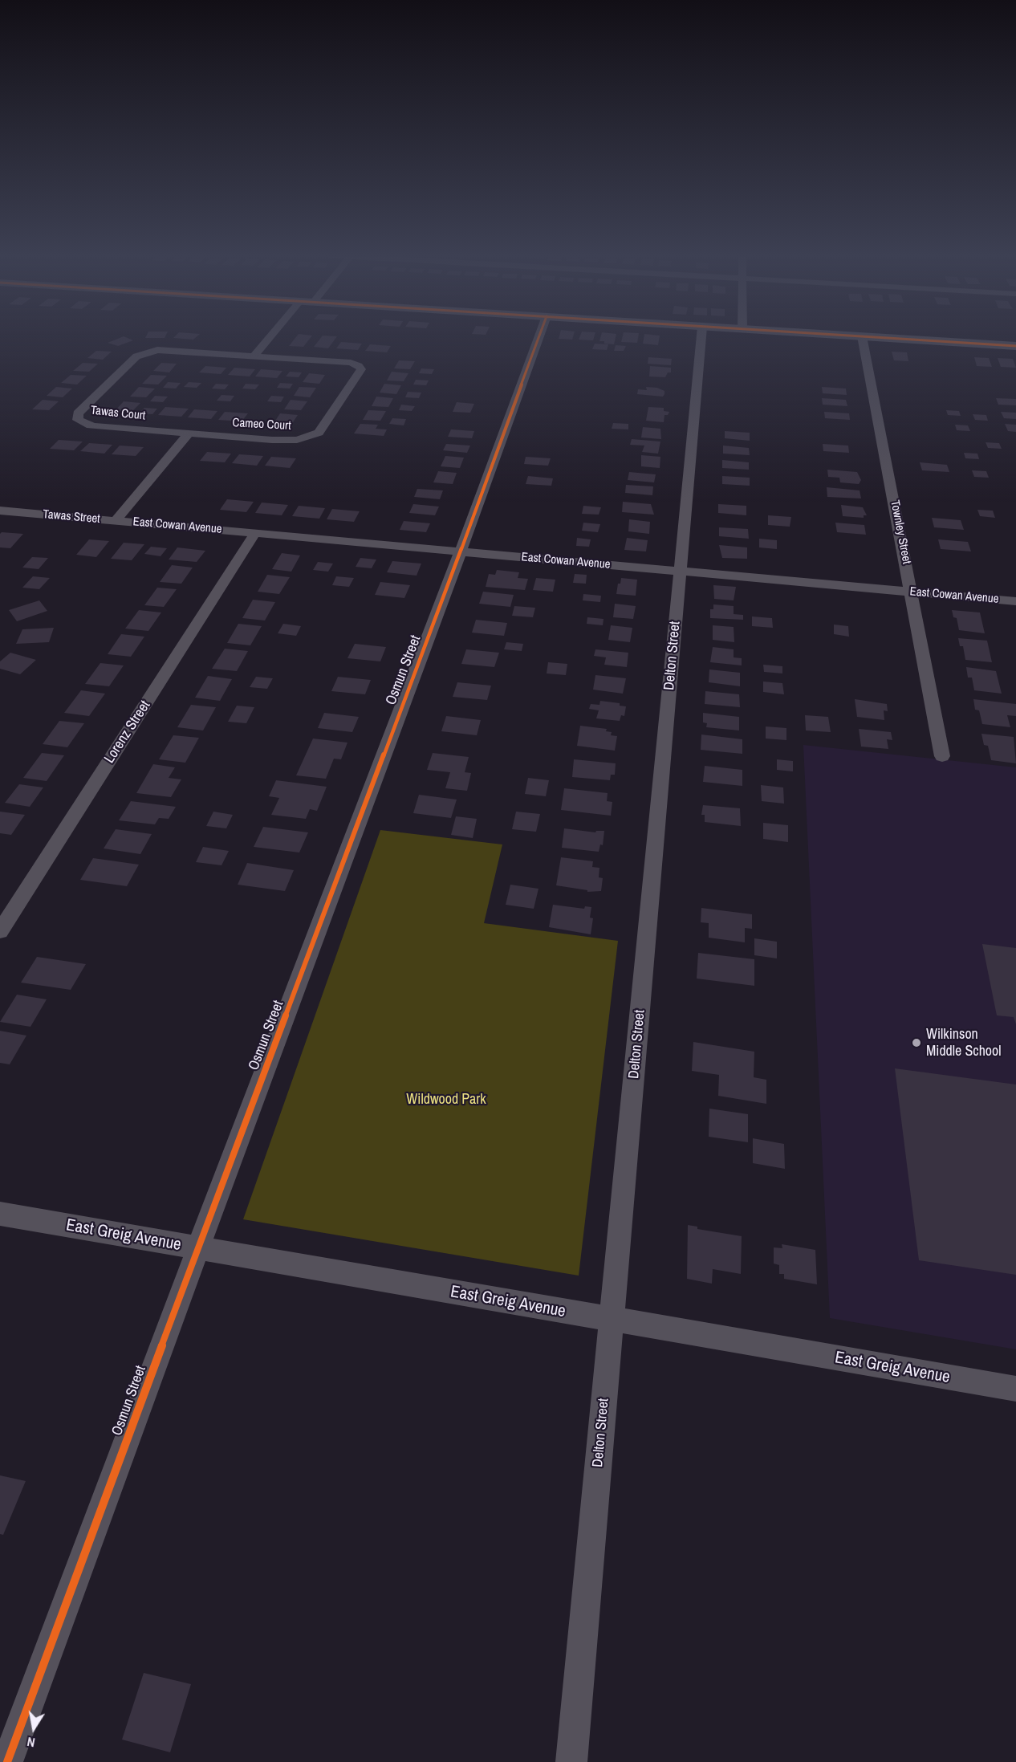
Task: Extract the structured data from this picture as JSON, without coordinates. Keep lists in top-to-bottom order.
{
  "streets": {
    "street": [
      "Tawas Court",
      "Cameo Court",
      "Tawas Street",
      "East Cowan Avenue",
      "Townley Street",
      "Delton Street",
      "Osmun Street",
      "Lorenz Street",
      "East Greig Avenue"
    ]
  },
  "crossings": [
    ["Tawas Court", "Cameo Court"],
    ["Tawas Court", "Tawas Street"],
    ["Cameo Court", "Tawas Street"],
    ["Tawas Street", "East Cowan Avenue"],
    ["East Cowan Avenue", "Townley Street"],
    ["East Cowan Avenue", "Delton Street"],
    ["East Cowan Avenue", "Osmun Street"],
    ["East Cowan Avenue", "Lorenz Street"],
    ["Delton Street", "East Greig Avenue"],
    ["Osmun Street", "East Greig Avenue"]
  ],
  "parks": ["Wildwood Park"],
  "places": ["Wilkinson Middle School"],
  "north": "bottom"
}
